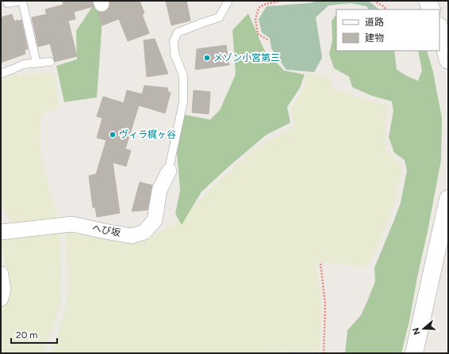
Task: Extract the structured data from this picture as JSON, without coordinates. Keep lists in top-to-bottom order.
{
  "streets": {
    "street": ["へび坂"]
  },
  "places": ["メゾン小宮第三", "ヴィラ梶ヶ谷"],
  "legend": ["道路", "建物"],
  "scale_bar": "20 m",
  "north": "left"
}
